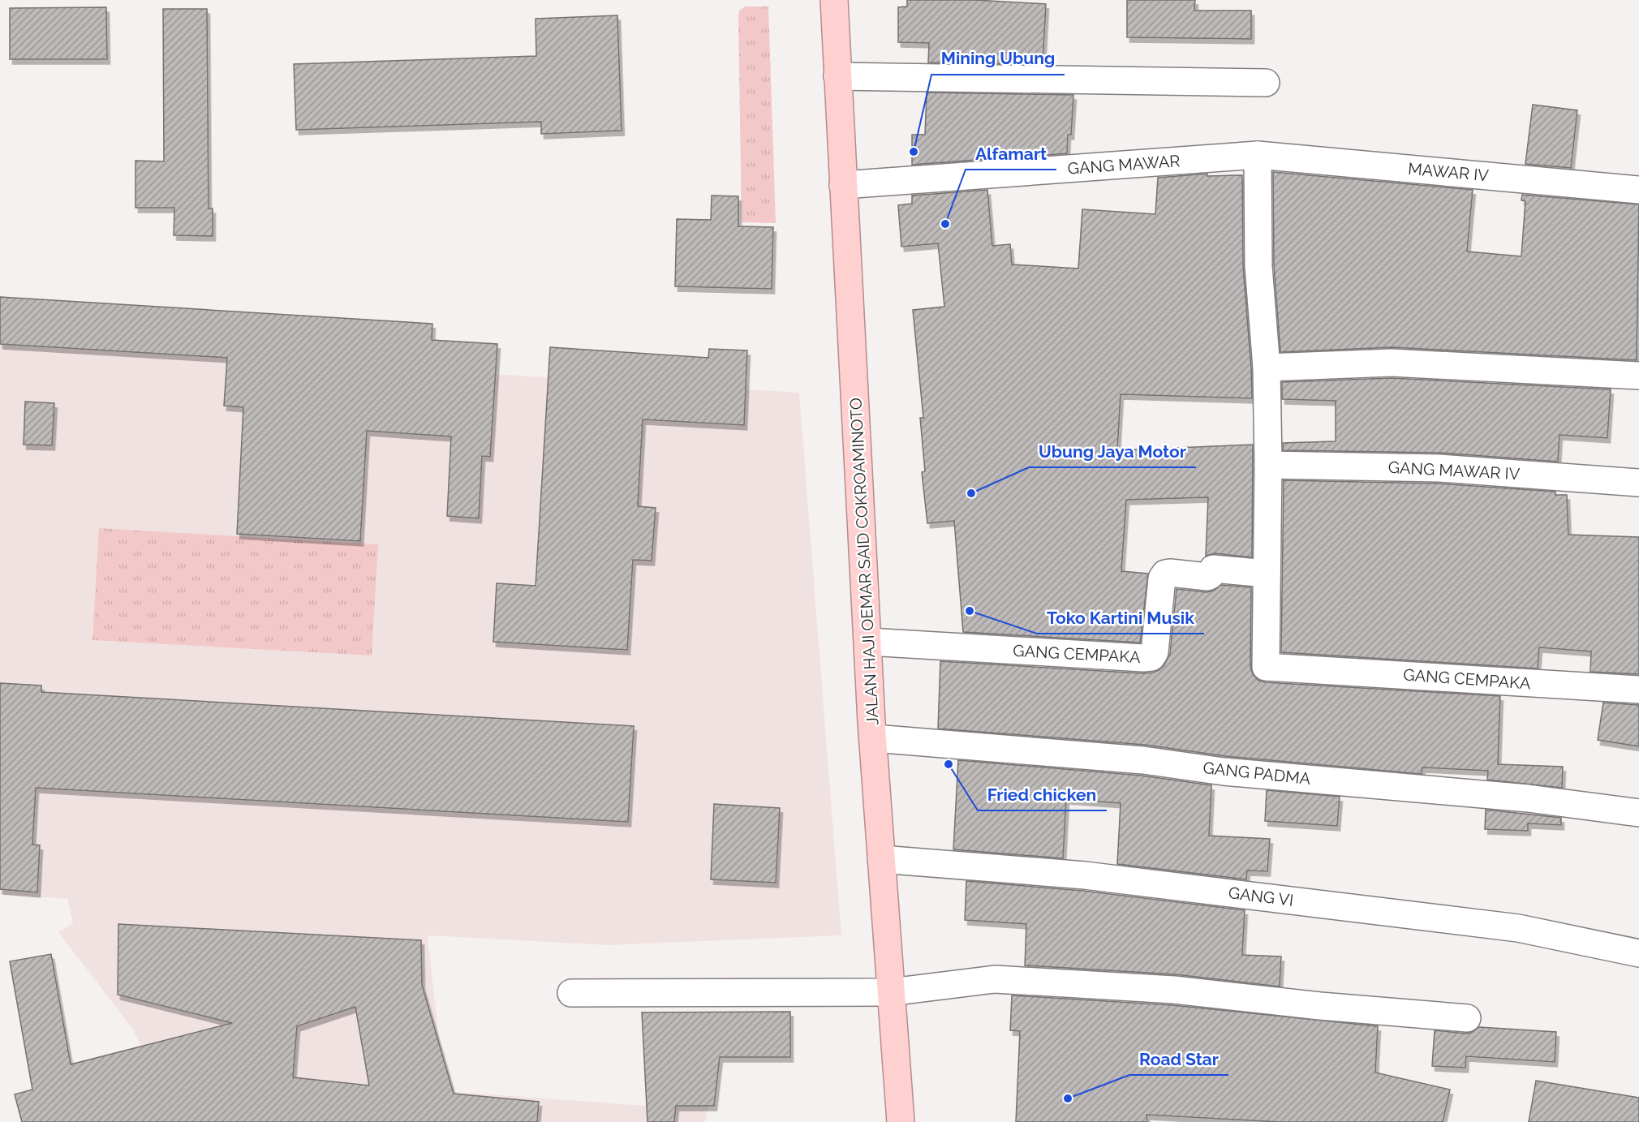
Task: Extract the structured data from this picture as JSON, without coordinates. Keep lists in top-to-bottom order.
{
  "streets": {
    "highway": ["JALAN HAJI OEMAR SAID COKROAMINOTO"],
    "street": [
      "GANG MAWAR",
      "MAWAR IV",
      "GANG MAWAR IV",
      "GANG CEMPAKA",
      "GANG PADMA",
      "GANG VI"
    ]
  },
  "crossings": [
    ["GANG MAWAR", "MAWAR IV"],
    ["GANG MAWAR", "JALAN HAJI OEMAR SAID COKROAMINOTO"],
    ["JALAN HAJI OEMAR SAID COKROAMINOTO", "GANG CEMPAKA"],
    ["JALAN HAJI OEMAR SAID COKROAMINOTO", "GANG PADMA"],
    ["JALAN HAJI OEMAR SAID COKROAMINOTO", "GANG VI"]
  ],
  "places": [
    "Mining Ubung",
    "Alfamart",
    "Ubung Jaya Motor",
    "Toko Kartini Musik",
    "Fried chicken",
    "Road Star"
  ]
}
